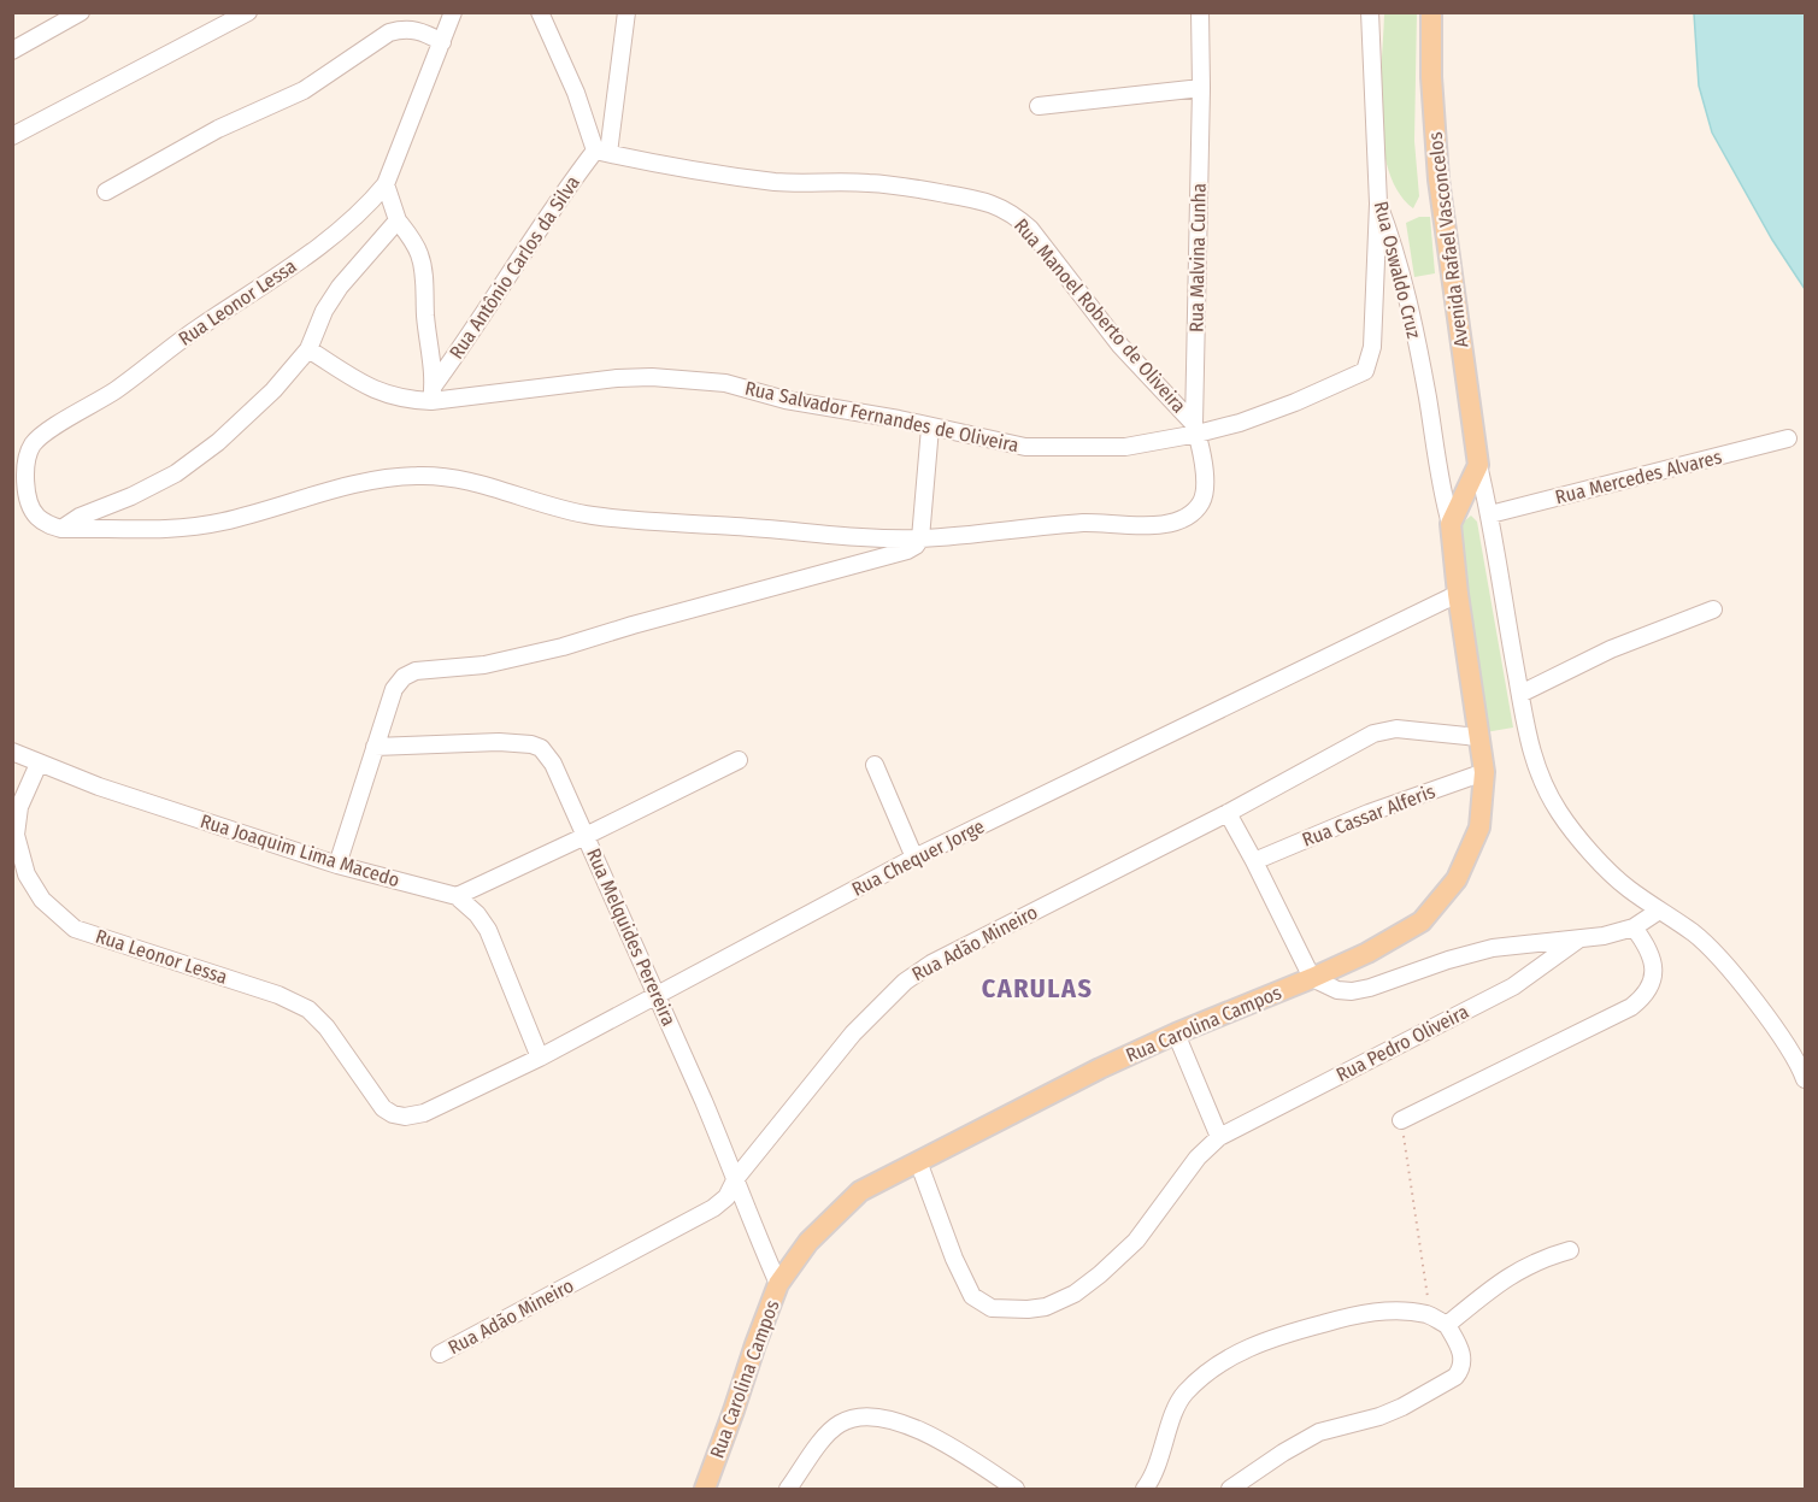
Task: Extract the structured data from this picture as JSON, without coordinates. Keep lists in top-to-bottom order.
{
  "streets": {
    "main road": ["Avenida Rafael Vasconcelos", "Rua Carolina Campos"],
    "street": [
      "Rua Malvina Cunha",
      "Rua Antônio Carlos da Silva",
      "Rua Oswaldo Cruz",
      "Rua Leonor Lessa",
      "Rua Manoel Roberto de Oliveira",
      "Rua Salvador Fernandes de Oliveira",
      "Rua Mercedes Alvares",
      "Rua Cassar Alferis",
      "Rua Joaquim Lima Macedo",
      "Rua Chequer Jorge",
      "Rua Melquides Perereira",
      "Rua Adão Mineiro",
      "Rua Pedro Oliveira"
    ]
  },
  "crossings": [
    ["Rua Malvina Cunha", "Rua Manoel Roberto de Oliveira"],
    ["Rua Malvina Cunha", "Rua Salvador Fernandes de Oliveira"],
    ["Rua Antônio Carlos da Silva", "Rua Manoel Roberto de Oliveira"],
    ["Rua Antônio Carlos da Silva", "Rua Salvador Fernandes de Oliveira"],
    ["Rua Oswaldo Cruz", "Rua Salvador Fernandes de Oliveira"],
    ["Rua Oswaldo Cruz", "Rua Carolina Campos"],
    ["Rua Leonor Lessa", "Rua Joaquim Lima Macedo"],
    ["Rua Leonor Lessa", "Rua Chequer Jorge"],
    ["Rua Manoel Roberto de Oliveira", "Rua Salvador Fernandes de Oliveira"],
    ["Rua Cassar Alferis", "Rua Carolina Campos"],
    ["Rua Chequer Jorge", "Rua Melquides Perereira"],
    ["Rua Chequer Jorge", "Rua Carolina Campos"],
    ["Rua Melquides Perereira", "Rua Adão Mineiro"],
    ["Rua Melquides Perereira", "Rua Carolina Campos"],
    ["Rua Adão Mineiro", "Rua Carolina Campos"],
    ["Rua Carolina Campos", "Rua Pedro Oliveira"]
  ],
  "districts": ["CARULAS"]
}
